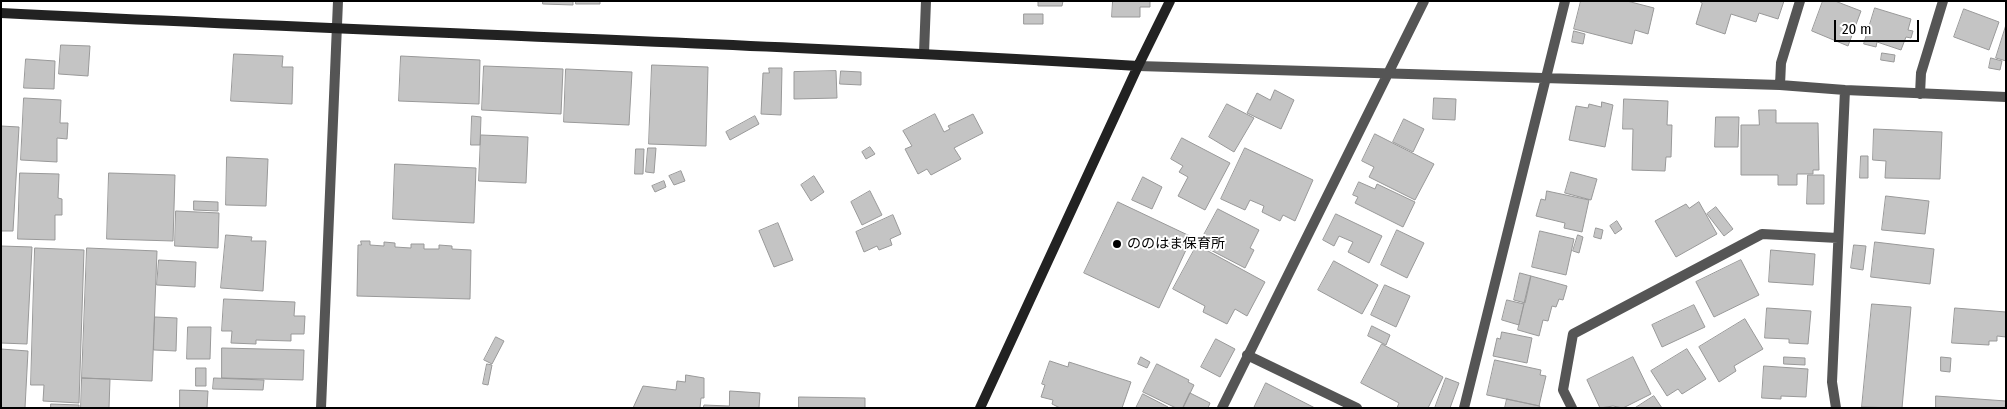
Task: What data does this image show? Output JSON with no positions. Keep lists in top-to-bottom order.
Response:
{
  "places": ["ののはま保育所"],
  "scale_bar": "20 m"
}
